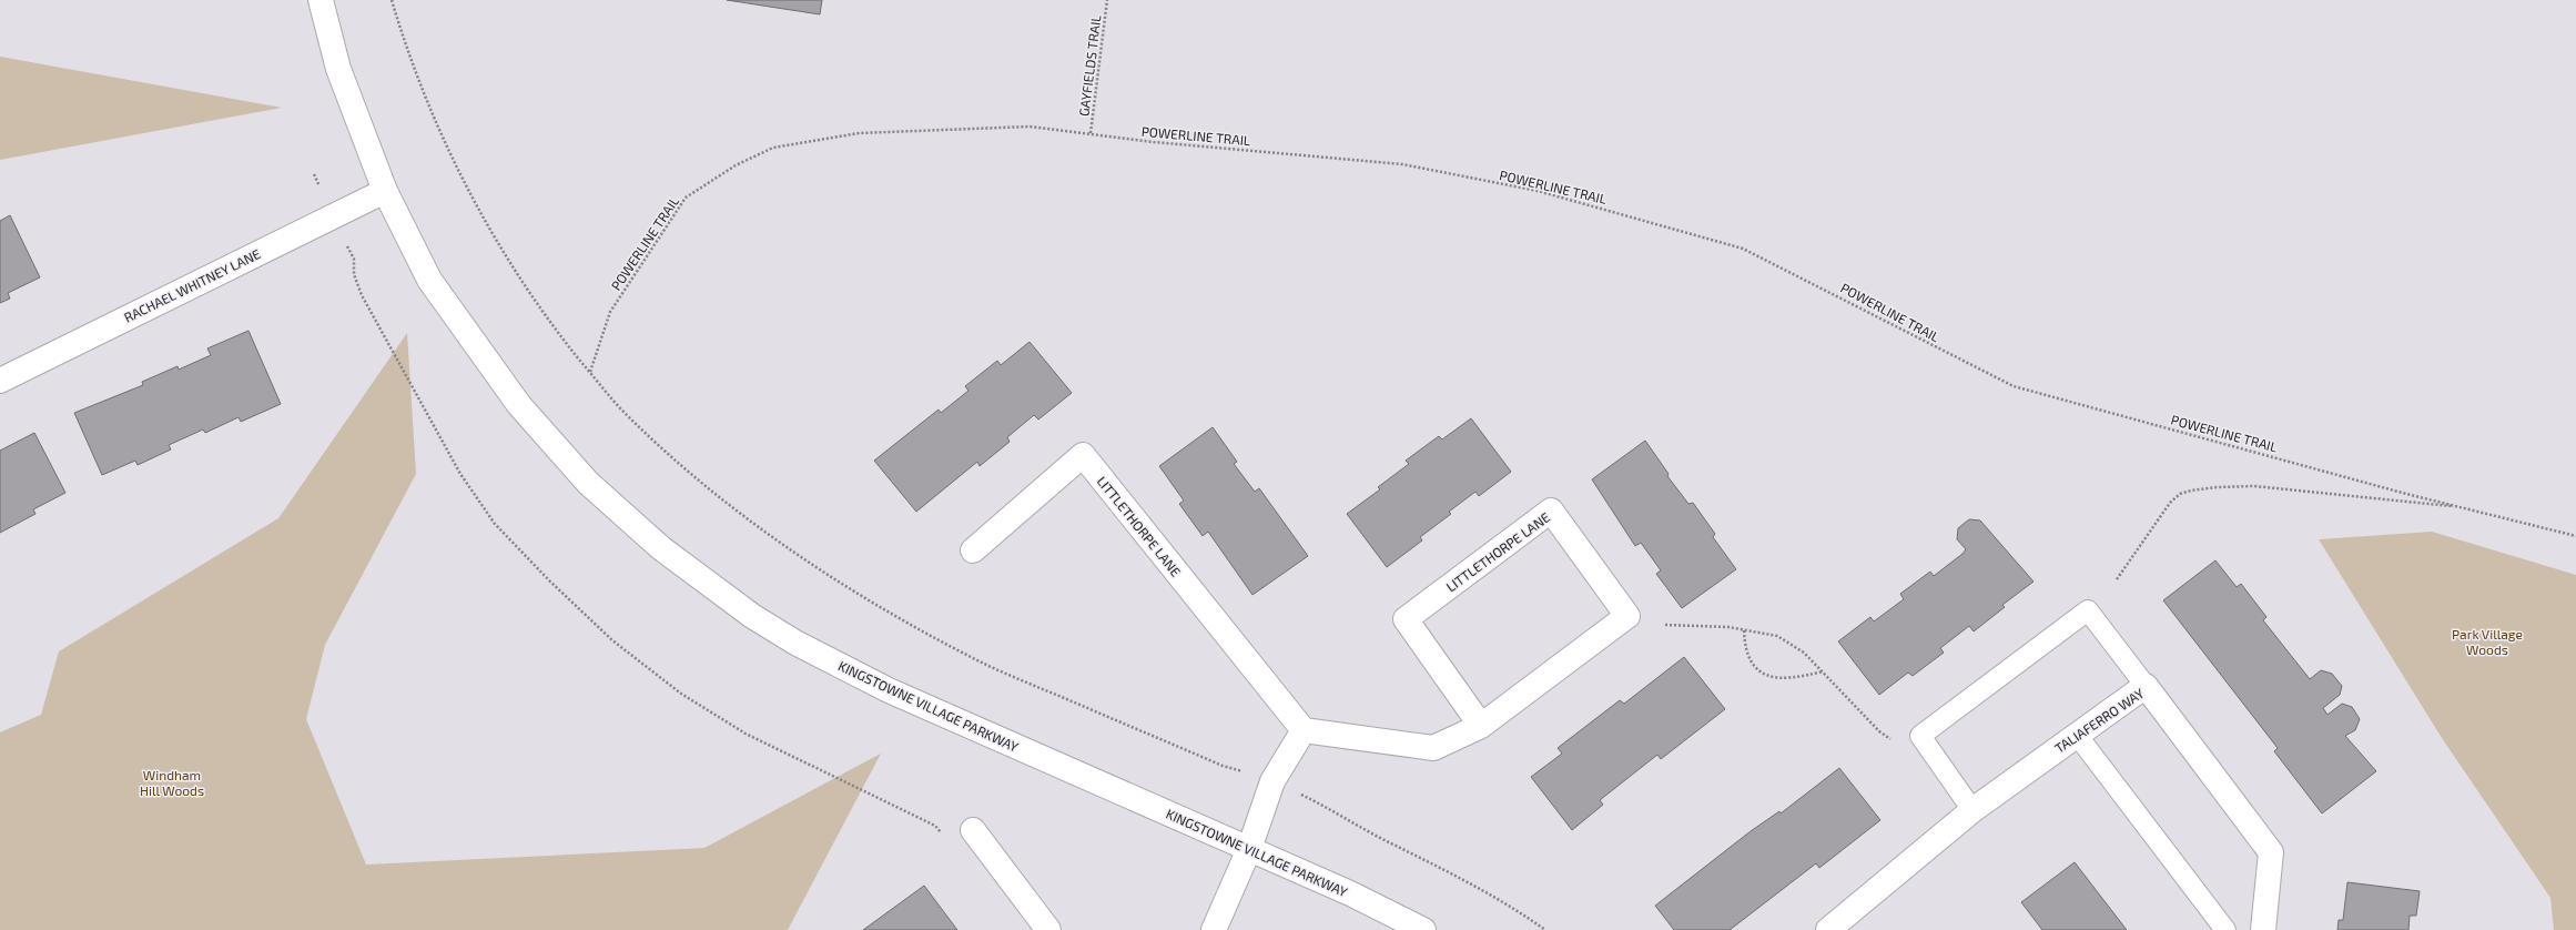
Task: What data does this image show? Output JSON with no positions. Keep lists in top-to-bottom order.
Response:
{
  "streets": {
    "street": [
      "RACHAEL WHITNEY LANE",
      "LITTLETHORPE LANE",
      "KINGSTOWNE VILLAGE PARKWAY",
      "TALIAFERRO WAY"
    ],
    "path": ["GAYFIELDS TRAIL", "POWERLINE TRAIL"]
  },
  "crossings": [
    ["GAYFIELDS TRAIL", "POWERLINE TRAIL"],
    ["RACHAEL WHITNEY LANE", "KINGSTOWNE VILLAGE PARKWAY"]
  ],
  "parks": ["Park Village Woods", "Windham Hill Woods"]
}
